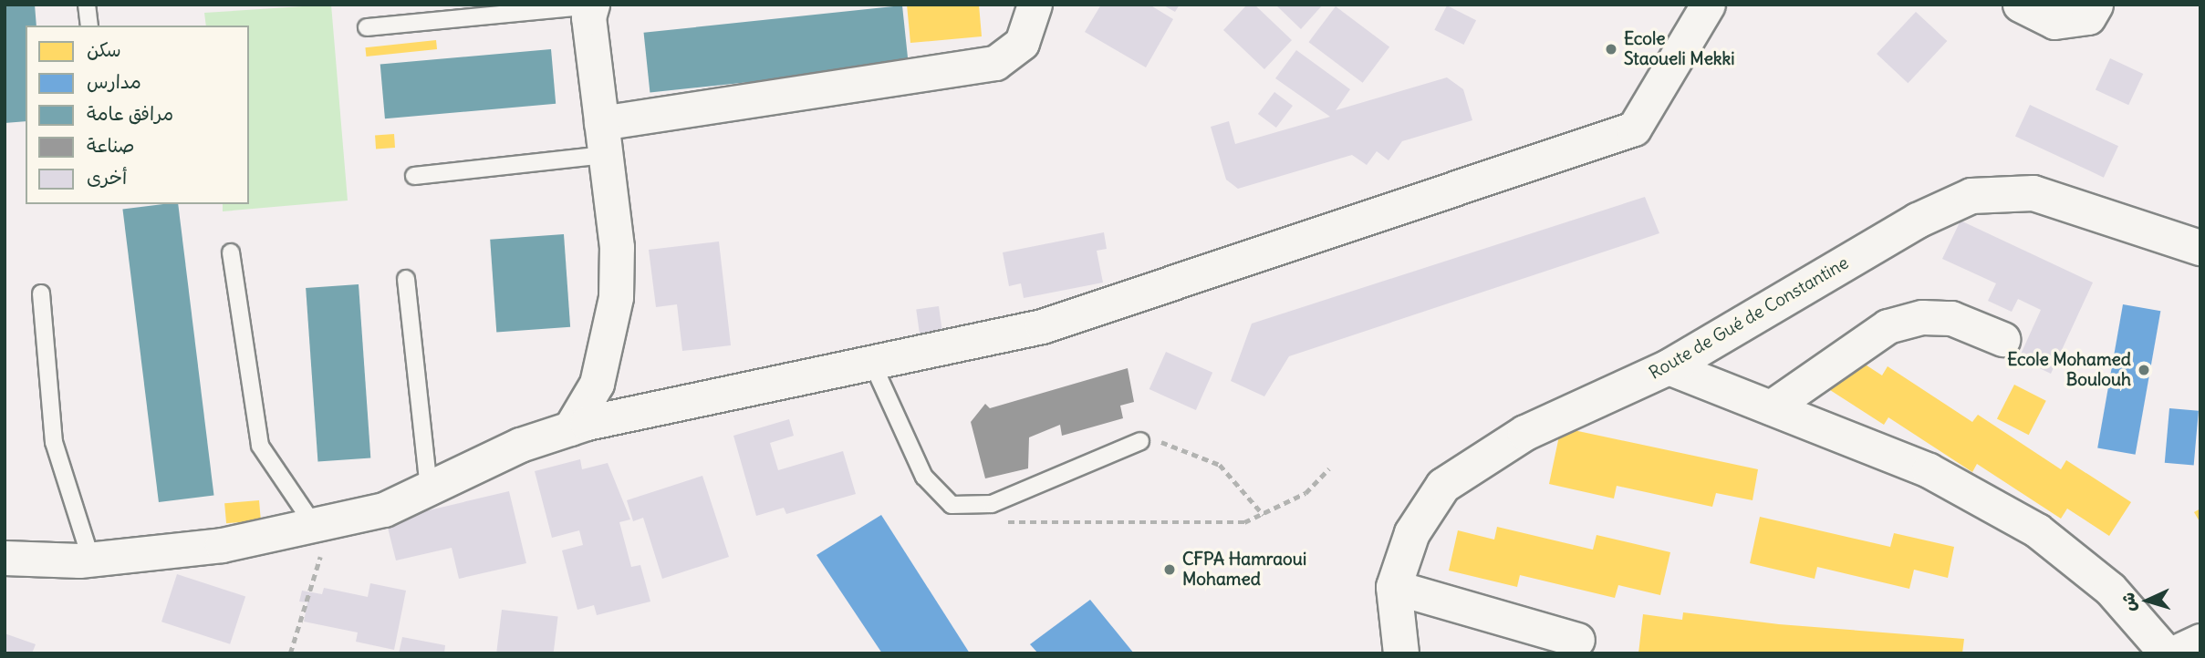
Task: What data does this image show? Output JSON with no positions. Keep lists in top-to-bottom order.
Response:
{
  "streets": {
    "main road": ["Route de Gué de Constantine"]
  },
  "places": ["Ecole Staoueli Mekki", "Ecole Mohamed Boulouh", "CFPA Hamraoui Mohamed"],
  "legend": [
    "سكن",
    "مدارس",
    "مرافق عامة",
    "صناعة",
    "أخرى"
  ],
  "north": "left"
}
